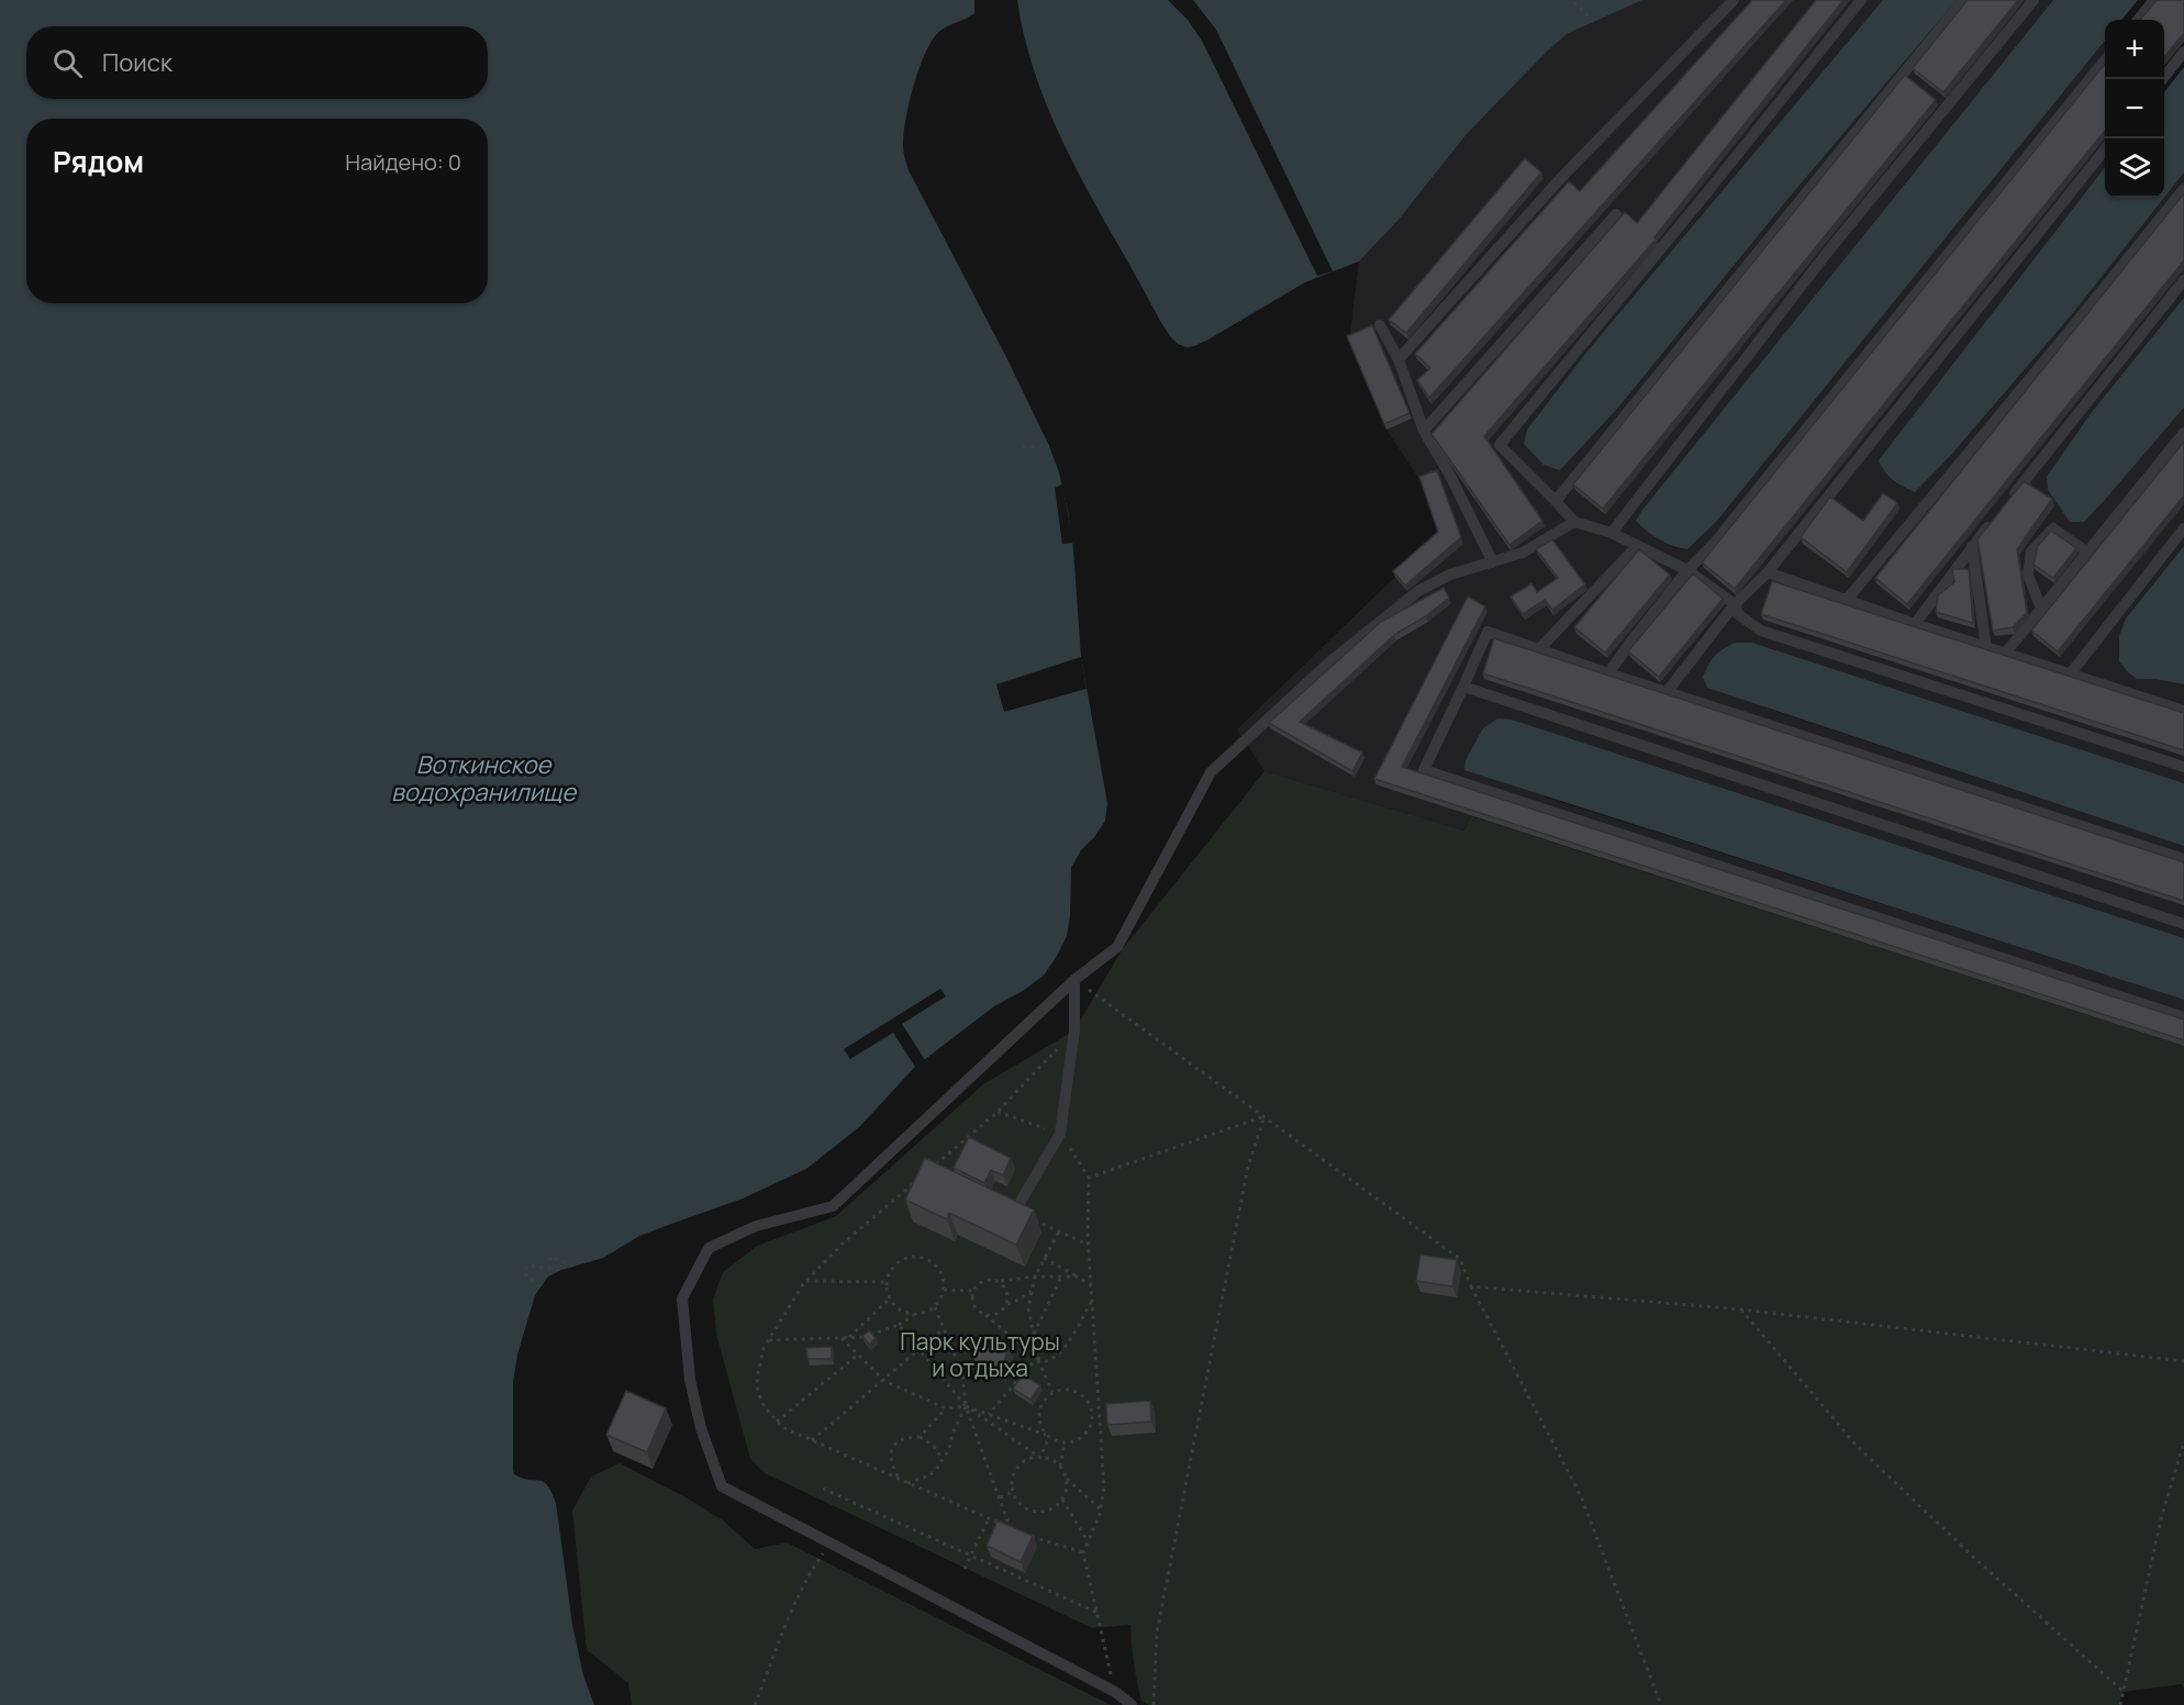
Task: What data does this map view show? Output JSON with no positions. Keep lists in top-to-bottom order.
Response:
{
  "water": ["Воткинское водохранилище"],
  "parks": ["Парк культуры и отдыха"],
  "page": {
    "map_buttons": ["+", "−"],
    "search": "Поиск",
    "heading": ["Рядом", "Найдено: 0"]
  }
}
